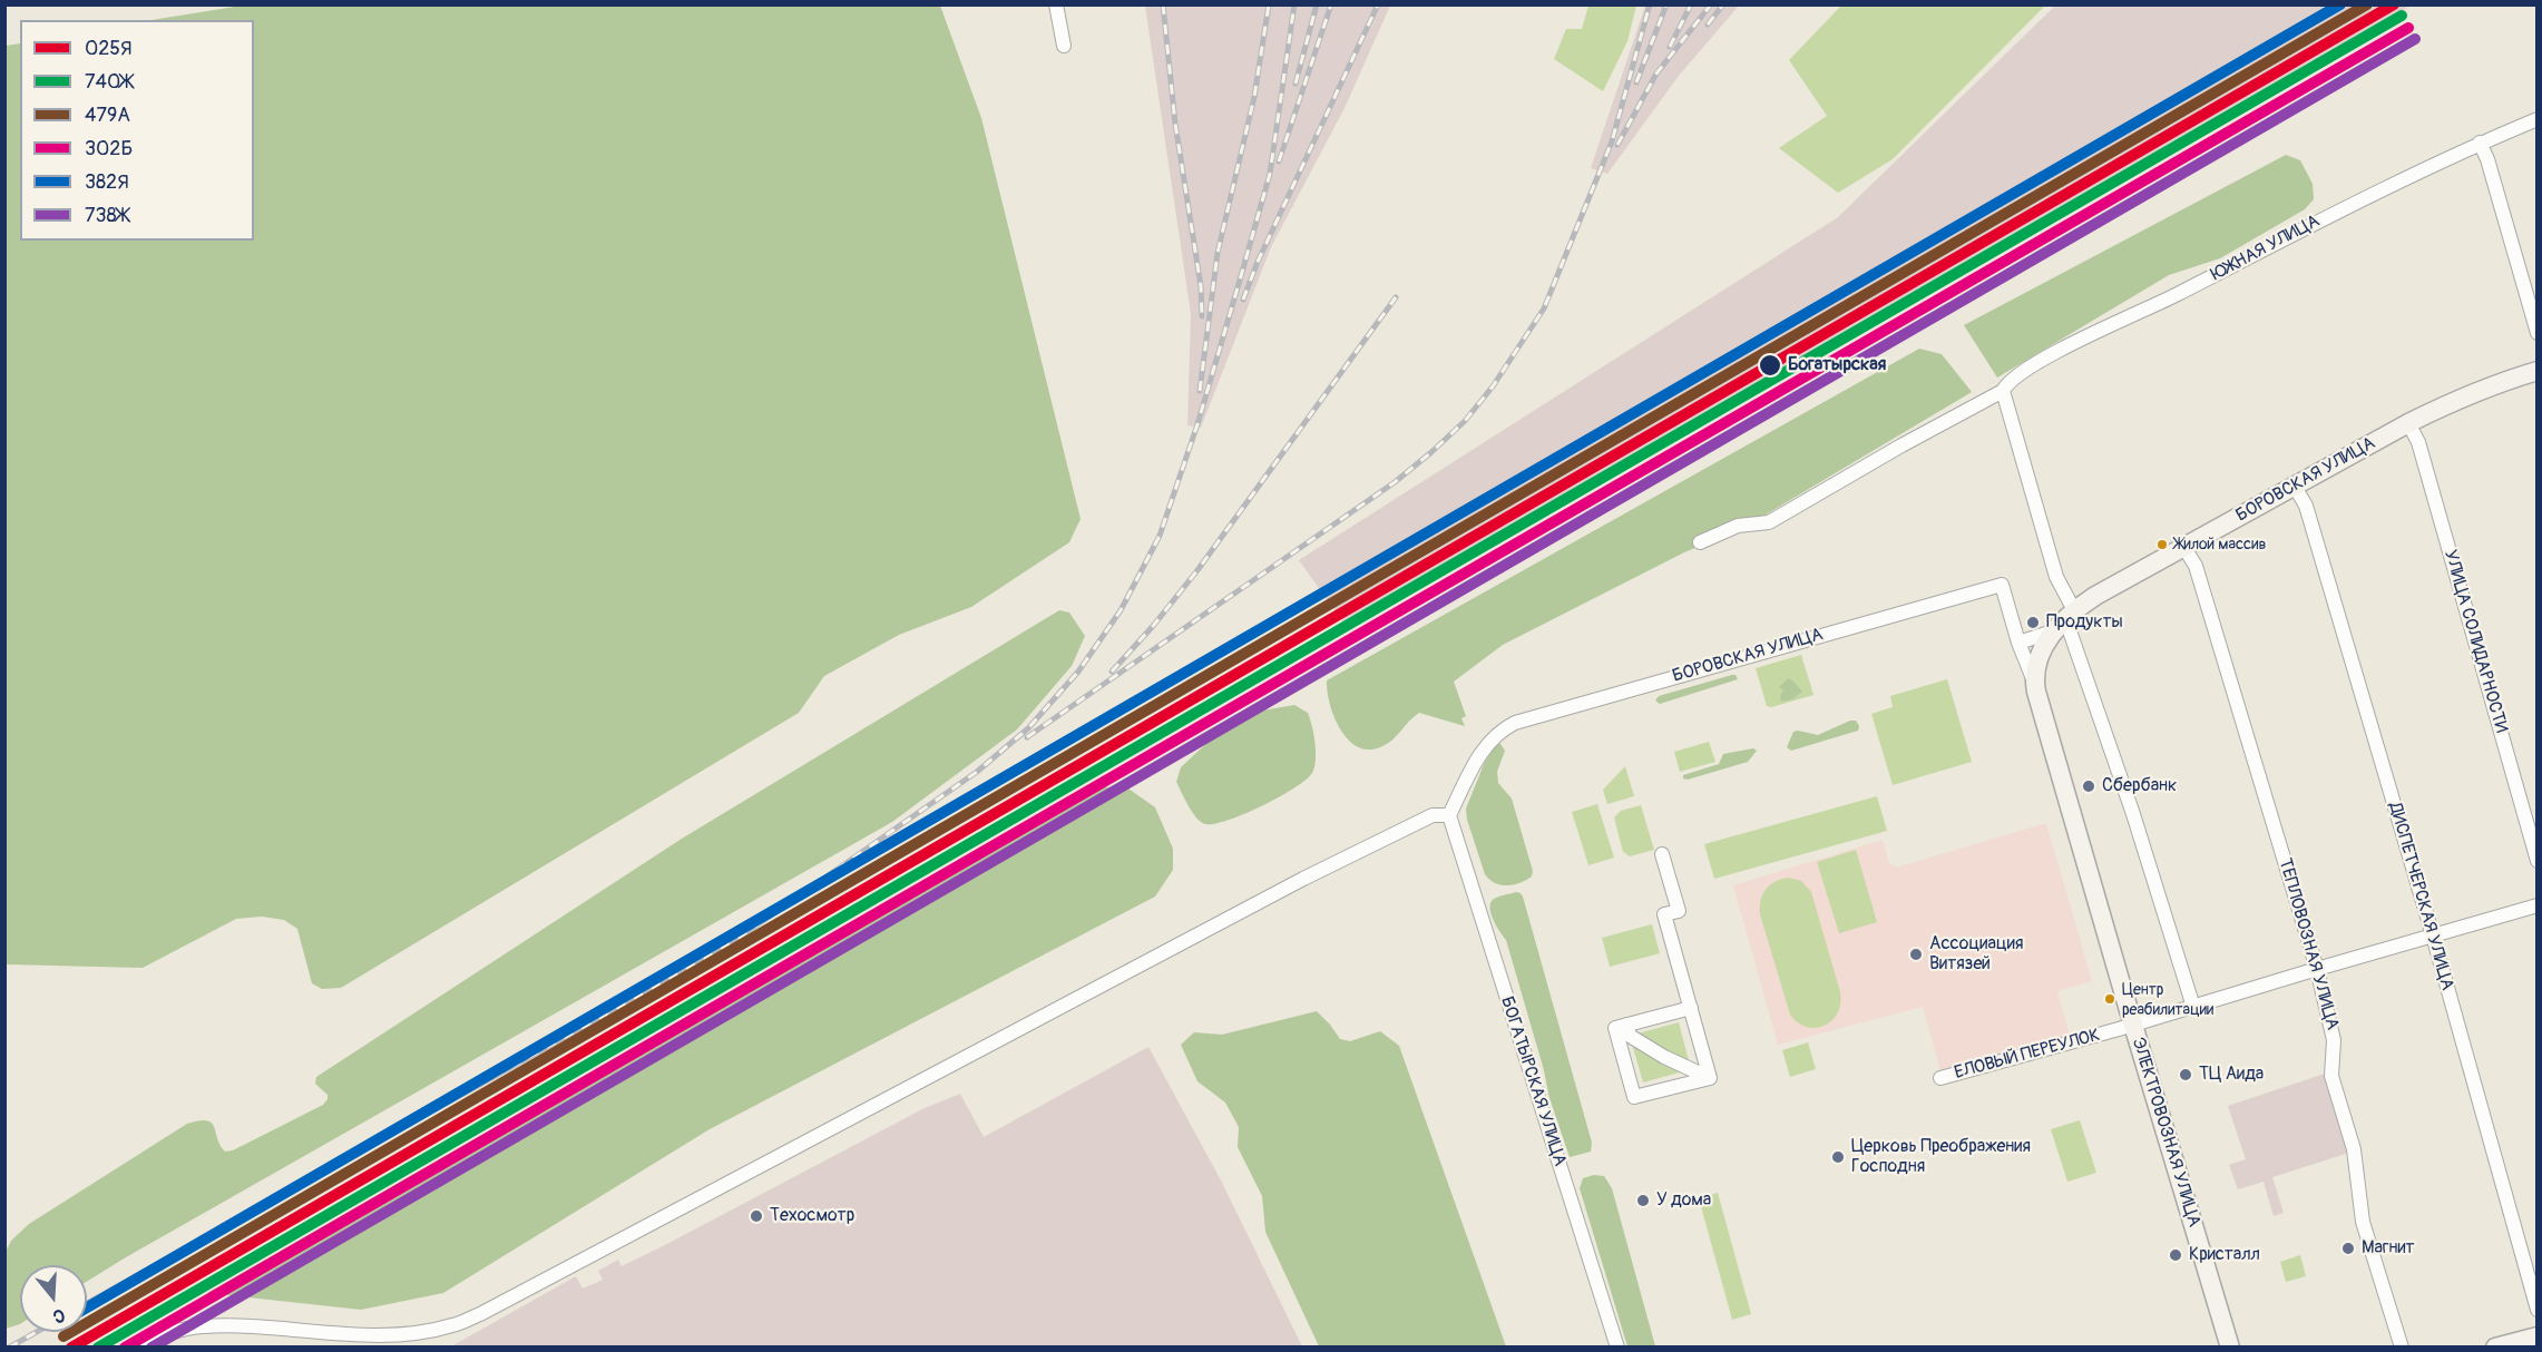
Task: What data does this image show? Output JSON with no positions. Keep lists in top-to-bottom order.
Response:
{
  "streets": {
    "street": [
      "ЮЖНАЯ УЛИЦА",
      "БОРОВСКАЯ УЛИЦА",
      "УЛИЦА СОЛИДАРНОСТИ",
      "ДИСПЕТЧЕРСКАЯ УЛИЦА",
      "ТЕПЛОВОЗНАЯ УЛИЦА",
      "ЕЛОВЫЙ ПЕРЕУЛОК",
      "БОГАТЫРСКАЯ УЛИЦА",
      "ЭЛЕКТРОВОЗНАЯ УЛИЦА"
    ]
  },
  "crossings": [
    ["БОРОВСКАЯ УЛИЦА", "УЛИЦА СОЛИДАРНОСТИ"],
    ["БОРОВСКАЯ УЛИЦА", "ДИСПЕТЧЕРСКАЯ УЛИЦА"],
    ["БОРОВСКАЯ УЛИЦА", "ТЕПЛОВОЗНАЯ УЛИЦА"],
    ["БОРОВСКАЯ УЛИЦА", "БОГАТЫРСКАЯ УЛИЦА"],
    ["БОРОВСКАЯ УЛИЦА", "ЭЛЕКТРОВОЗНАЯ УЛИЦА"],
    ["ДИСПЕТЧЕРСКАЯ УЛИЦА", "ЕЛОВЫЙ ПЕРЕУЛОК"],
    ["ТЕПЛОВОЗНАЯ УЛИЦА", "ЕЛОВЫЙ ПЕРЕУЛОК"],
    ["ЕЛОВЫЙ ПЕРЕУЛОК", "ЭЛЕКТРОВОЗНАЯ УЛИЦА"]
  ],
  "places": [
    "Богатырская",
    "Жилой массив",
    "Продукты",
    "Сбербанк",
    "Ассоциация Витязей",
    "Центр реабилитации",
    "ТЦ Аида",
    "Церковь Преображения Господня",
    "У дома",
    "Техосмотр",
    "Магнит",
    "Кристалл"
  ],
  "lines": [
    "transit line 025Я",
    "transit line 479А",
    "transit line 382Я",
    "transit line 740Ж",
    "transit line 302Б",
    "transit line 738Ж"
  ],
  "legend": [
    "025Я",
    "740Ж",
    "479А",
    "302Б",
    "382Я",
    "738Ж"
  ],
  "north": "bottom"
}
